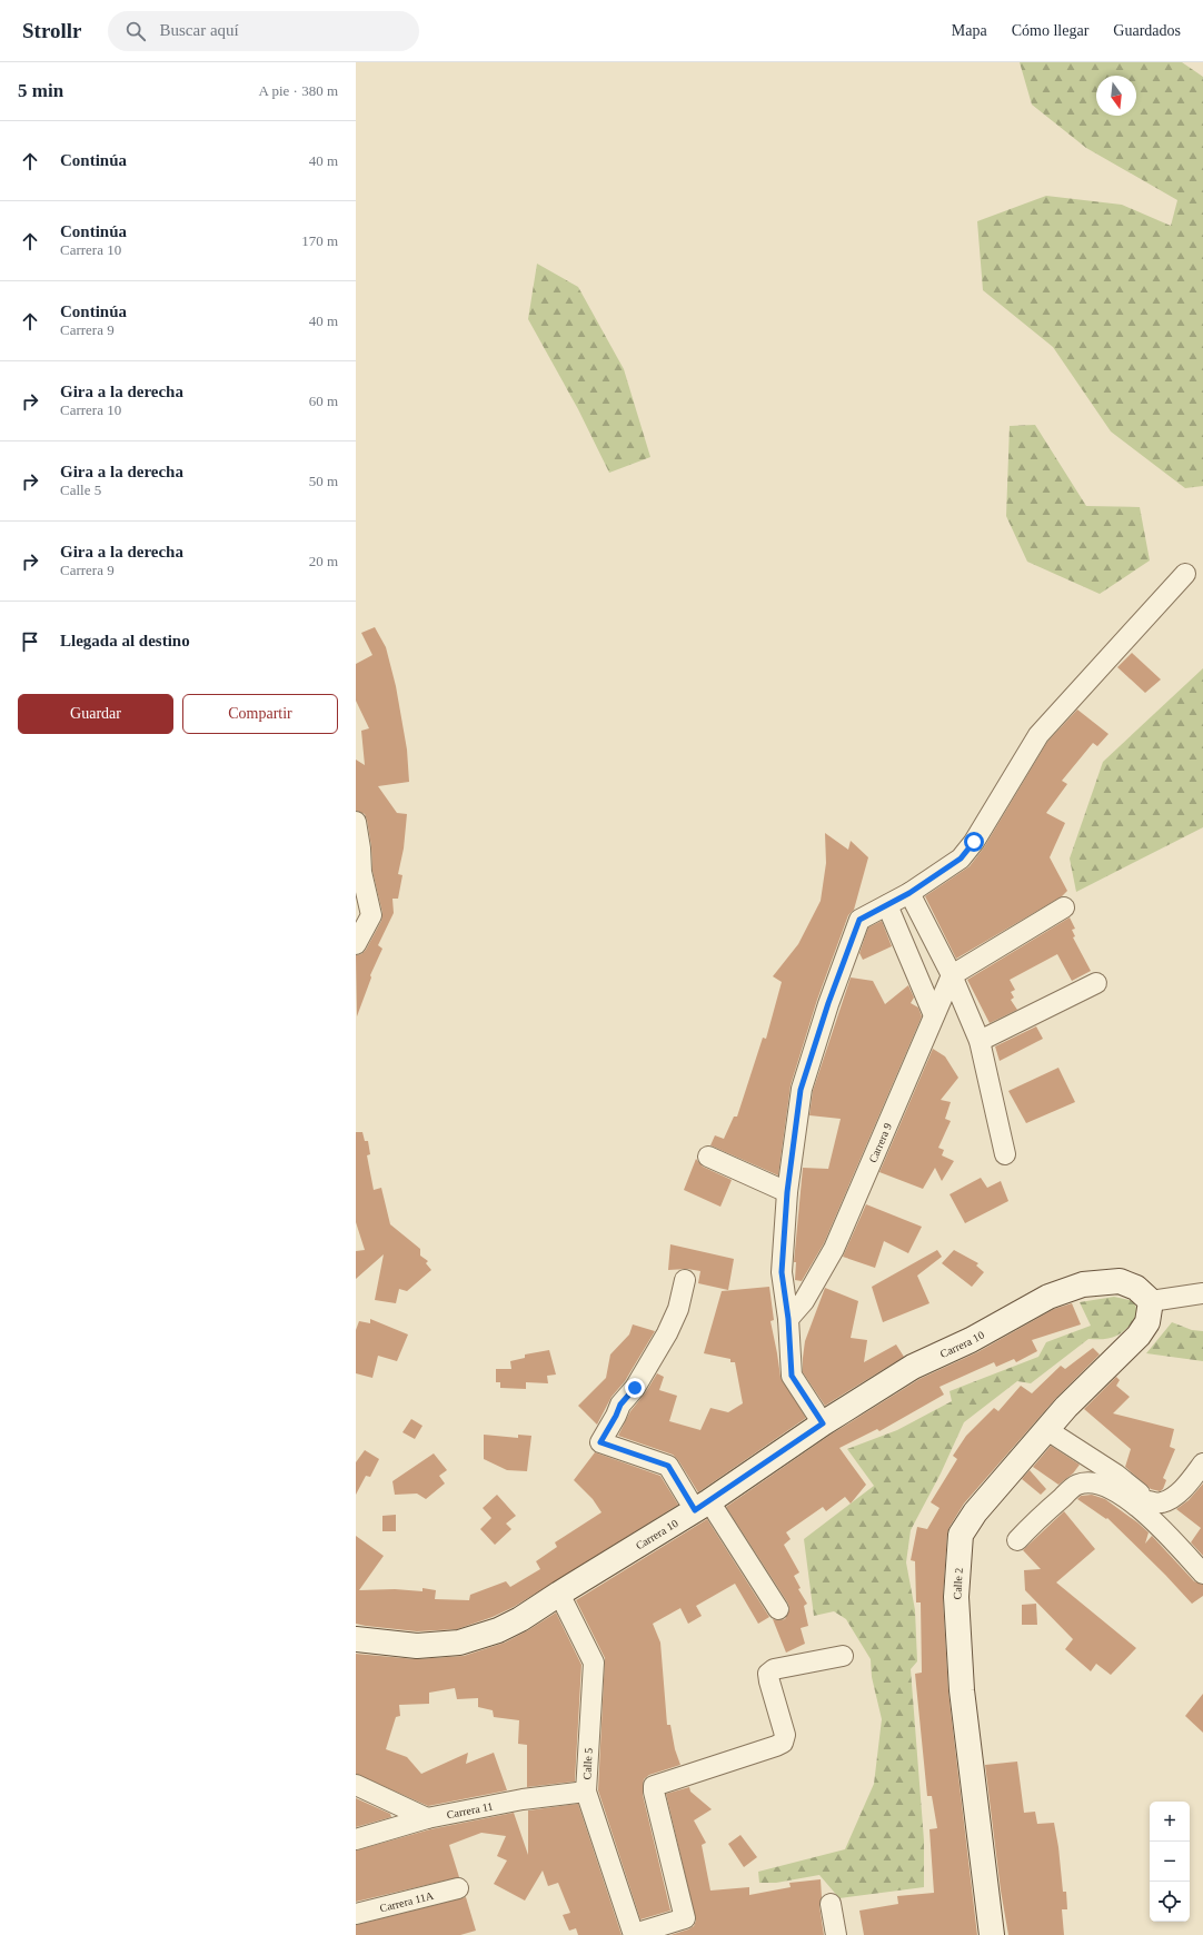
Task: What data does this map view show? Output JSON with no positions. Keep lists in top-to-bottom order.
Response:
{
  "streets": {
    "street": [
      "Carrera 9",
      "Carrera 10",
      "Calle 2",
      "Calle 5",
      "Carrera 11",
      "Carrera 11A"
    ]
  },
  "crossings": [
    ["Carrera 10", "Calle 2"],
    ["Carrera 10", "Calle 5"],
    ["Calle 5", "Carrera 11"]
  ],
  "north": "bottom",
  "page": {
    "header": "Strollr",
    "search": "Buscar aquí",
    "nav": ["Mapa", "Cómo llegar", "Guardados"],
    "heading": ["5 min", "A pie · 380 m"],
    "list": [
      ["Continúa", "40 m"],
      ["Continúa", "Carrera 10", "170 m"],
      ["Continúa", "Carrera 9", "40 m"],
      ["Gira a la derecha", "Carrera 10", "60 m"],
      ["Gira a la derecha", "Calle 5", "50 m"],
      ["Gira a la derecha", "Carrera 9", "20 m"],
      "Llegada al destino"
    ],
    "buttons": ["Guardar", "Compartir"],
    "map_buttons": ["+", "−"]
  }
}
